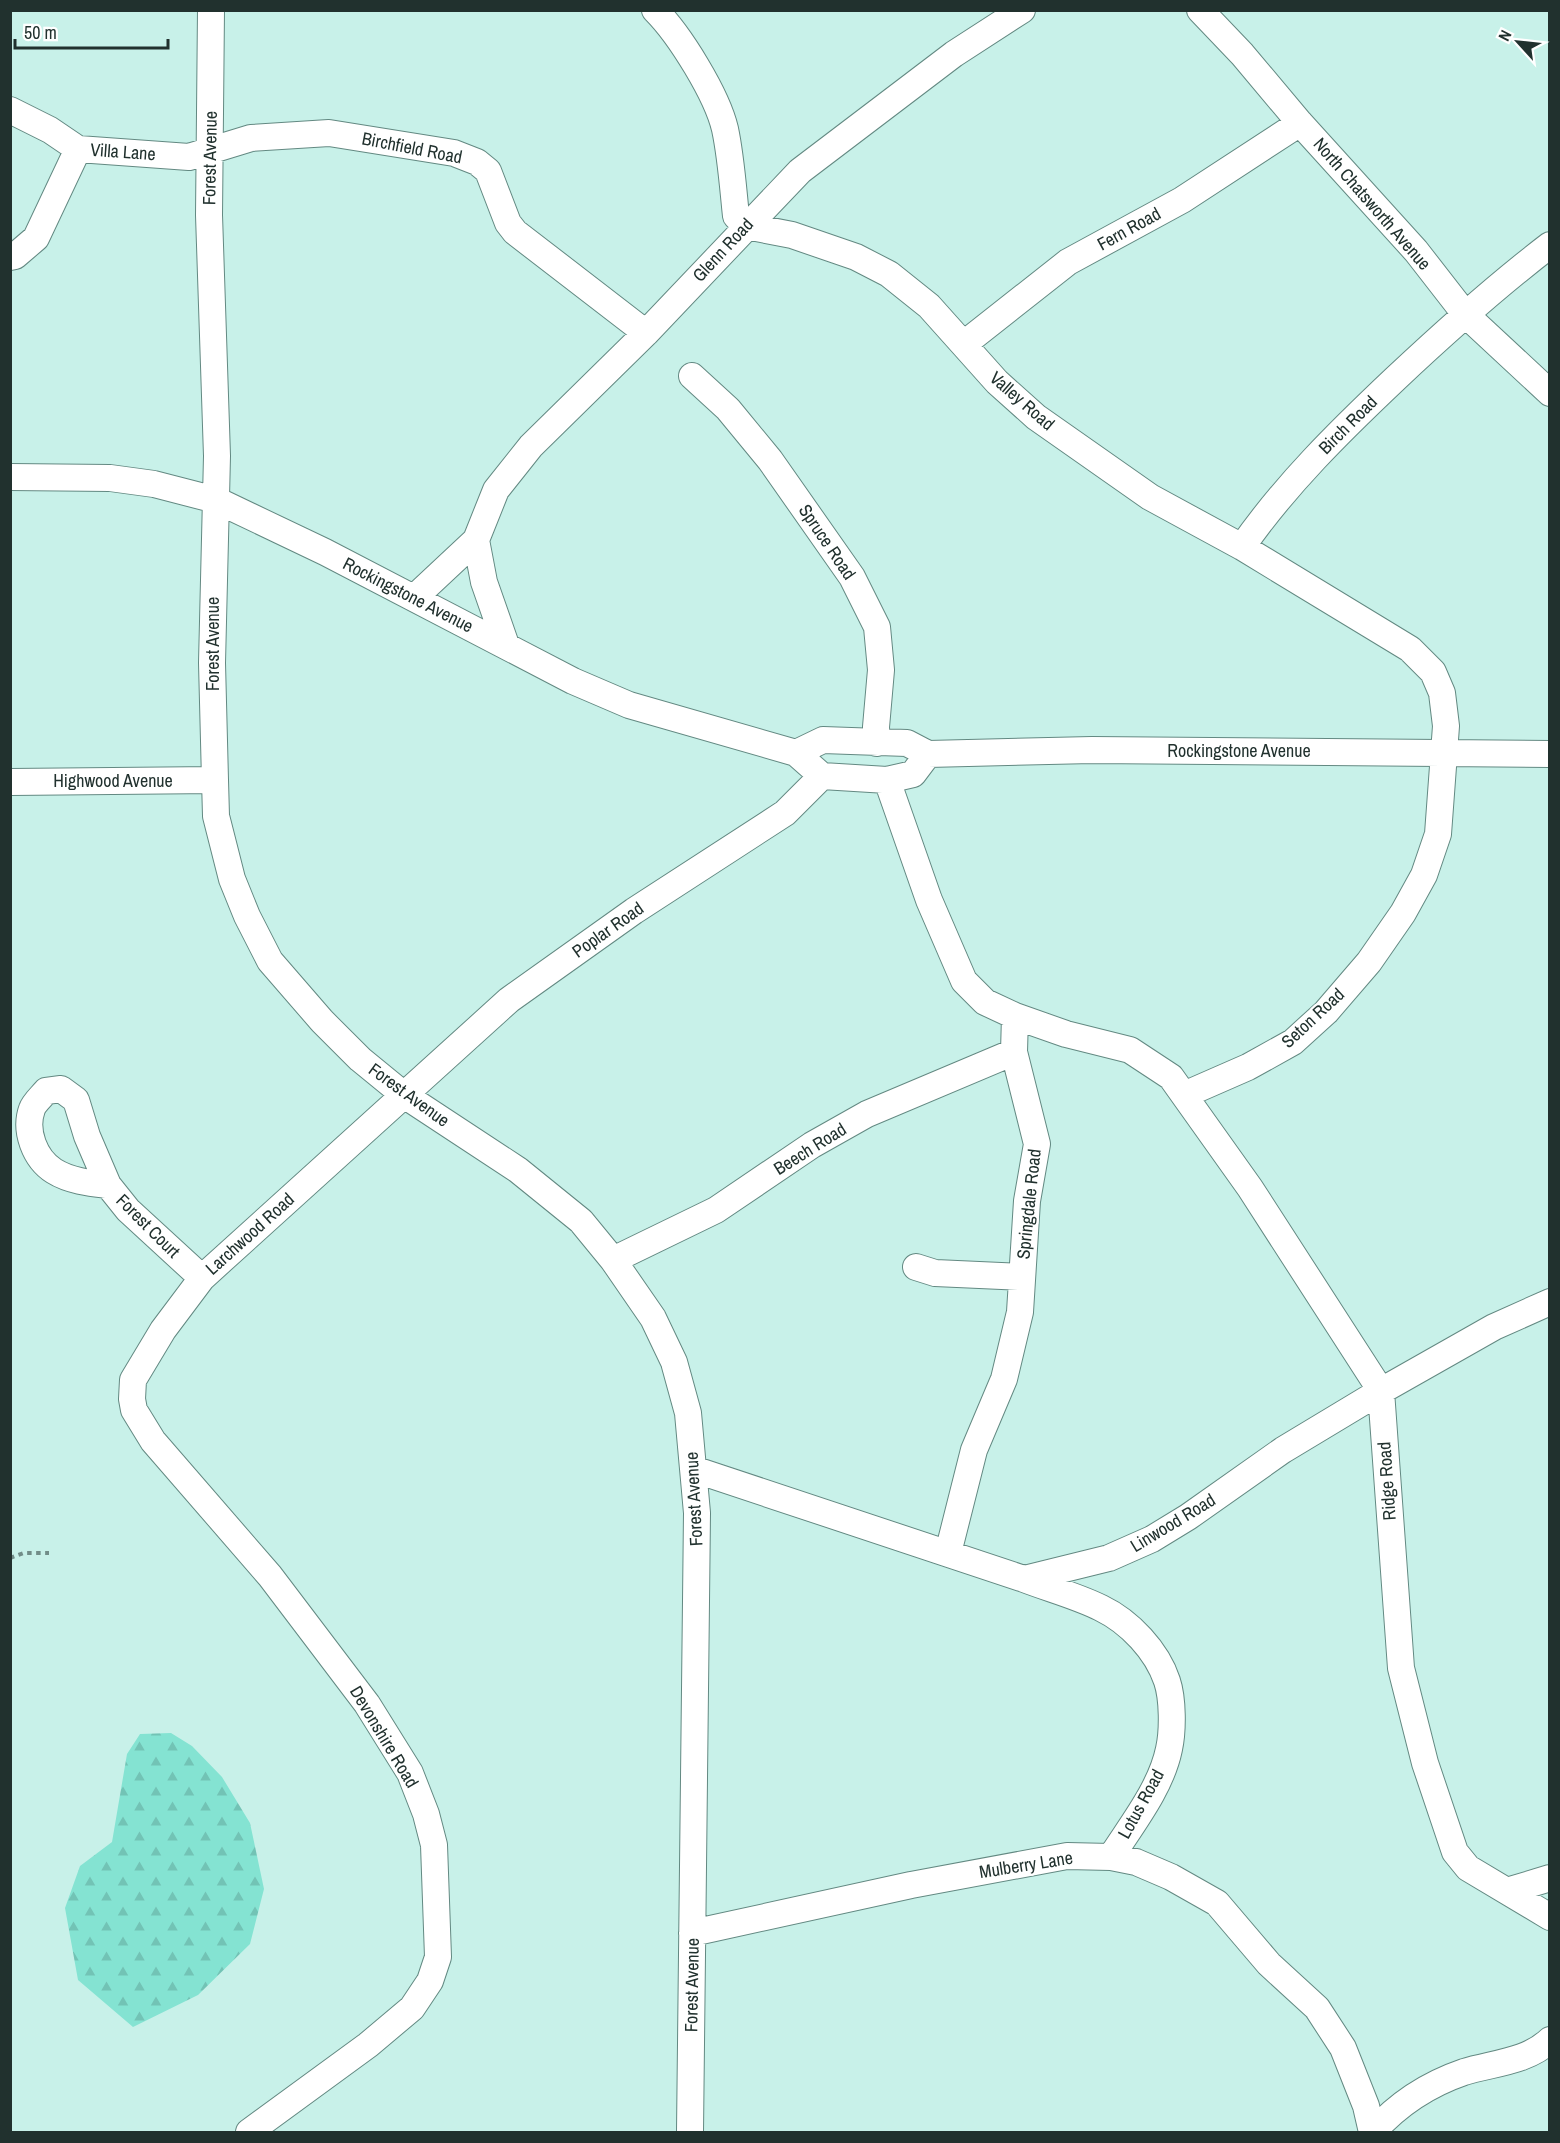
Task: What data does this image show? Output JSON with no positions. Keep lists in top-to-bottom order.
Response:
{
  "streets": {
    "street": [
      "Birchfield Road",
      "Villa Lane",
      "Forest Avenue",
      "North Chatsworth Avenue",
      "Fern Road",
      "Glenn Road",
      "Valley Road",
      "Birch Road",
      "Spruce Road",
      "Rockingstone Avenue",
      "Highwood Avenue",
      "Poplar Road",
      "Seton Road",
      "Beech Road",
      "Springdale Road",
      "Forest Court",
      "Larchwood Road",
      "Ridge Road",
      "Linwood Road",
      "Devonshire Road",
      "Lotus Road",
      "Mulberry Lane"
    ]
  },
  "crossings": [
    ["Birchfield Road", "Villa Lane"],
    ["Birchfield Road", "Forest Avenue"],
    ["Birchfield Road", "Glenn Road"],
    ["Villa Lane", "Forest Avenue"],
    ["Forest Avenue", "Rockingstone Avenue"],
    ["Forest Avenue", "Highwood Avenue"],
    ["Forest Avenue", "Poplar Road"],
    ["Forest Avenue", "Beech Road"],
    ["Forest Avenue", "Larchwood Road"],
    ["Forest Avenue", "Mulberry Lane"],
    ["North Chatsworth Avenue", "Fern Road"],
    ["North Chatsworth Avenue", "Birch Road"],
    ["Fern Road", "Valley Road"],
    ["Glenn Road", "Valley Road"],
    ["Glenn Road", "Rockingstone Avenue"],
    ["Valley Road", "Birch Road"],
    ["Valley Road", "Rockingstone Avenue"],
    ["Valley Road", "Seton Road"],
    ["Spruce Road", "Rockingstone Avenue"],
    ["Rockingstone Avenue", "Poplar Road"],
    ["Rockingstone Avenue", "Seton Road"],
    ["Poplar Road", "Larchwood Road"],
    ["Seton Road", "Ridge Road"],
    ["Beech Road", "Springdale Road"],
    ["Forest Court", "Larchwood Road"],
    ["Larchwood Road", "Devonshire Road"],
    ["Ridge Road", "Linwood Road"],
    ["Linwood Road", "Lotus Road"],
    ["Lotus Road", "Mulberry Lane"]
  ],
  "scale_bar": "50 m",
  "north": "top left"
}
